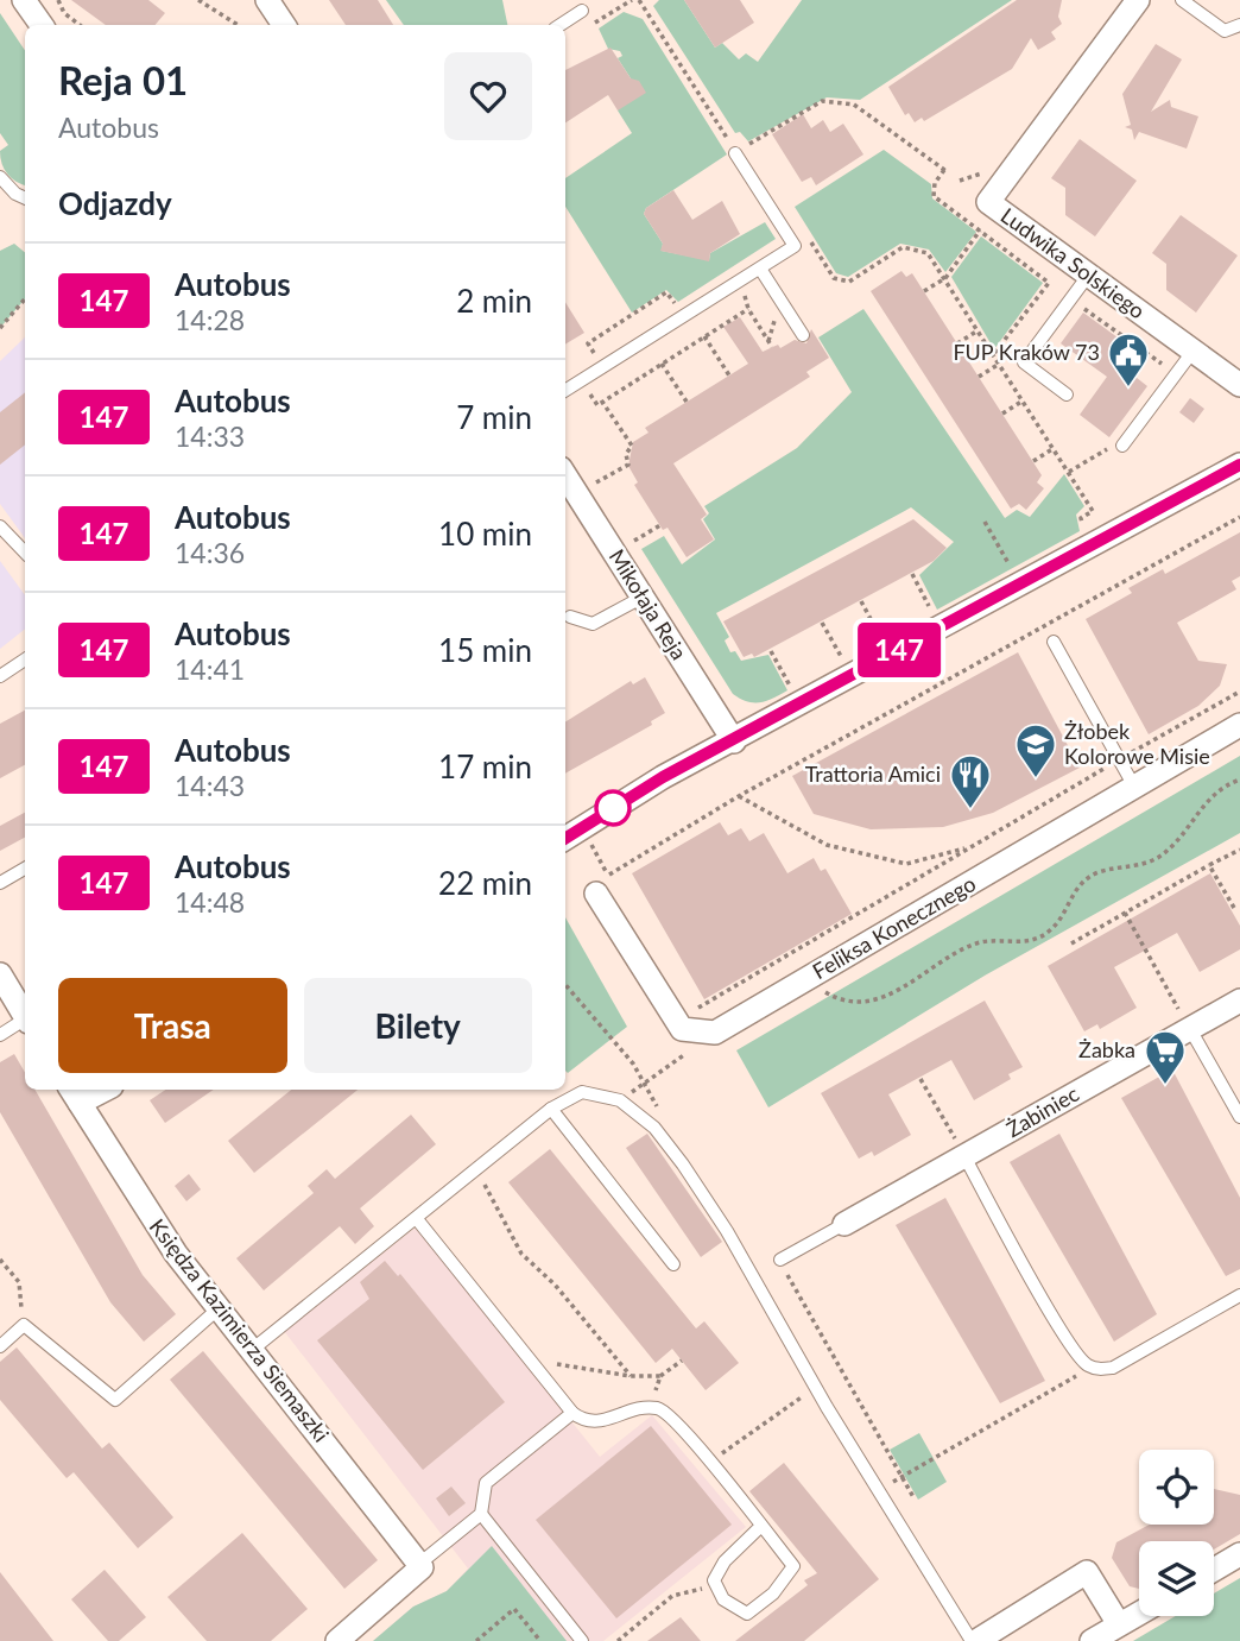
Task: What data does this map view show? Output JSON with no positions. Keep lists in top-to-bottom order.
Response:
{
  "streets": {
    "street": [
      "Ludwika Solskiego",
      "Mikołaja Reja",
      "Feliksa Konecznego",
      "Żabiniec",
      "Księdza Kazimierza Siemaszki"
    ]
  },
  "places": {
    "public building": ["FUP Kraków 73"],
    "school or university": ["Żłobek Kolorowe Misie"],
    "restaurant": ["Trattoria Amici"],
    "supermarket": ["Żabka"]
  },
  "lines": ["bus line 147"],
  "page": {
    "on_map": "147",
    "heading": [
      ["Reja 01", "Autobus"],
      "Odjazdy"
    ],
    "list": [
      {
        "mark": "147",
        "name": "Autobus",
        "note": "14:28",
        "value": "2 min"
      },
      {
        "mark": "147",
        "name": "Autobus",
        "note": "14:33",
        "value": "7 min"
      },
      {
        "mark": "147",
        "name": "Autobus",
        "note": "14:36",
        "value": "10 min"
      },
      {
        "mark": "147",
        "name": "Autobus",
        "note": "14:41",
        "value": "15 min"
      },
      {
        "mark": "147",
        "name": "Autobus",
        "note": "14:43",
        "value": "17 min"
      },
      {
        "mark": "147",
        "name": "Autobus",
        "note": "14:48",
        "value": "22 min"
      }
    ],
    "buttons": ["Trasa", "Bilety"]
  }
}
